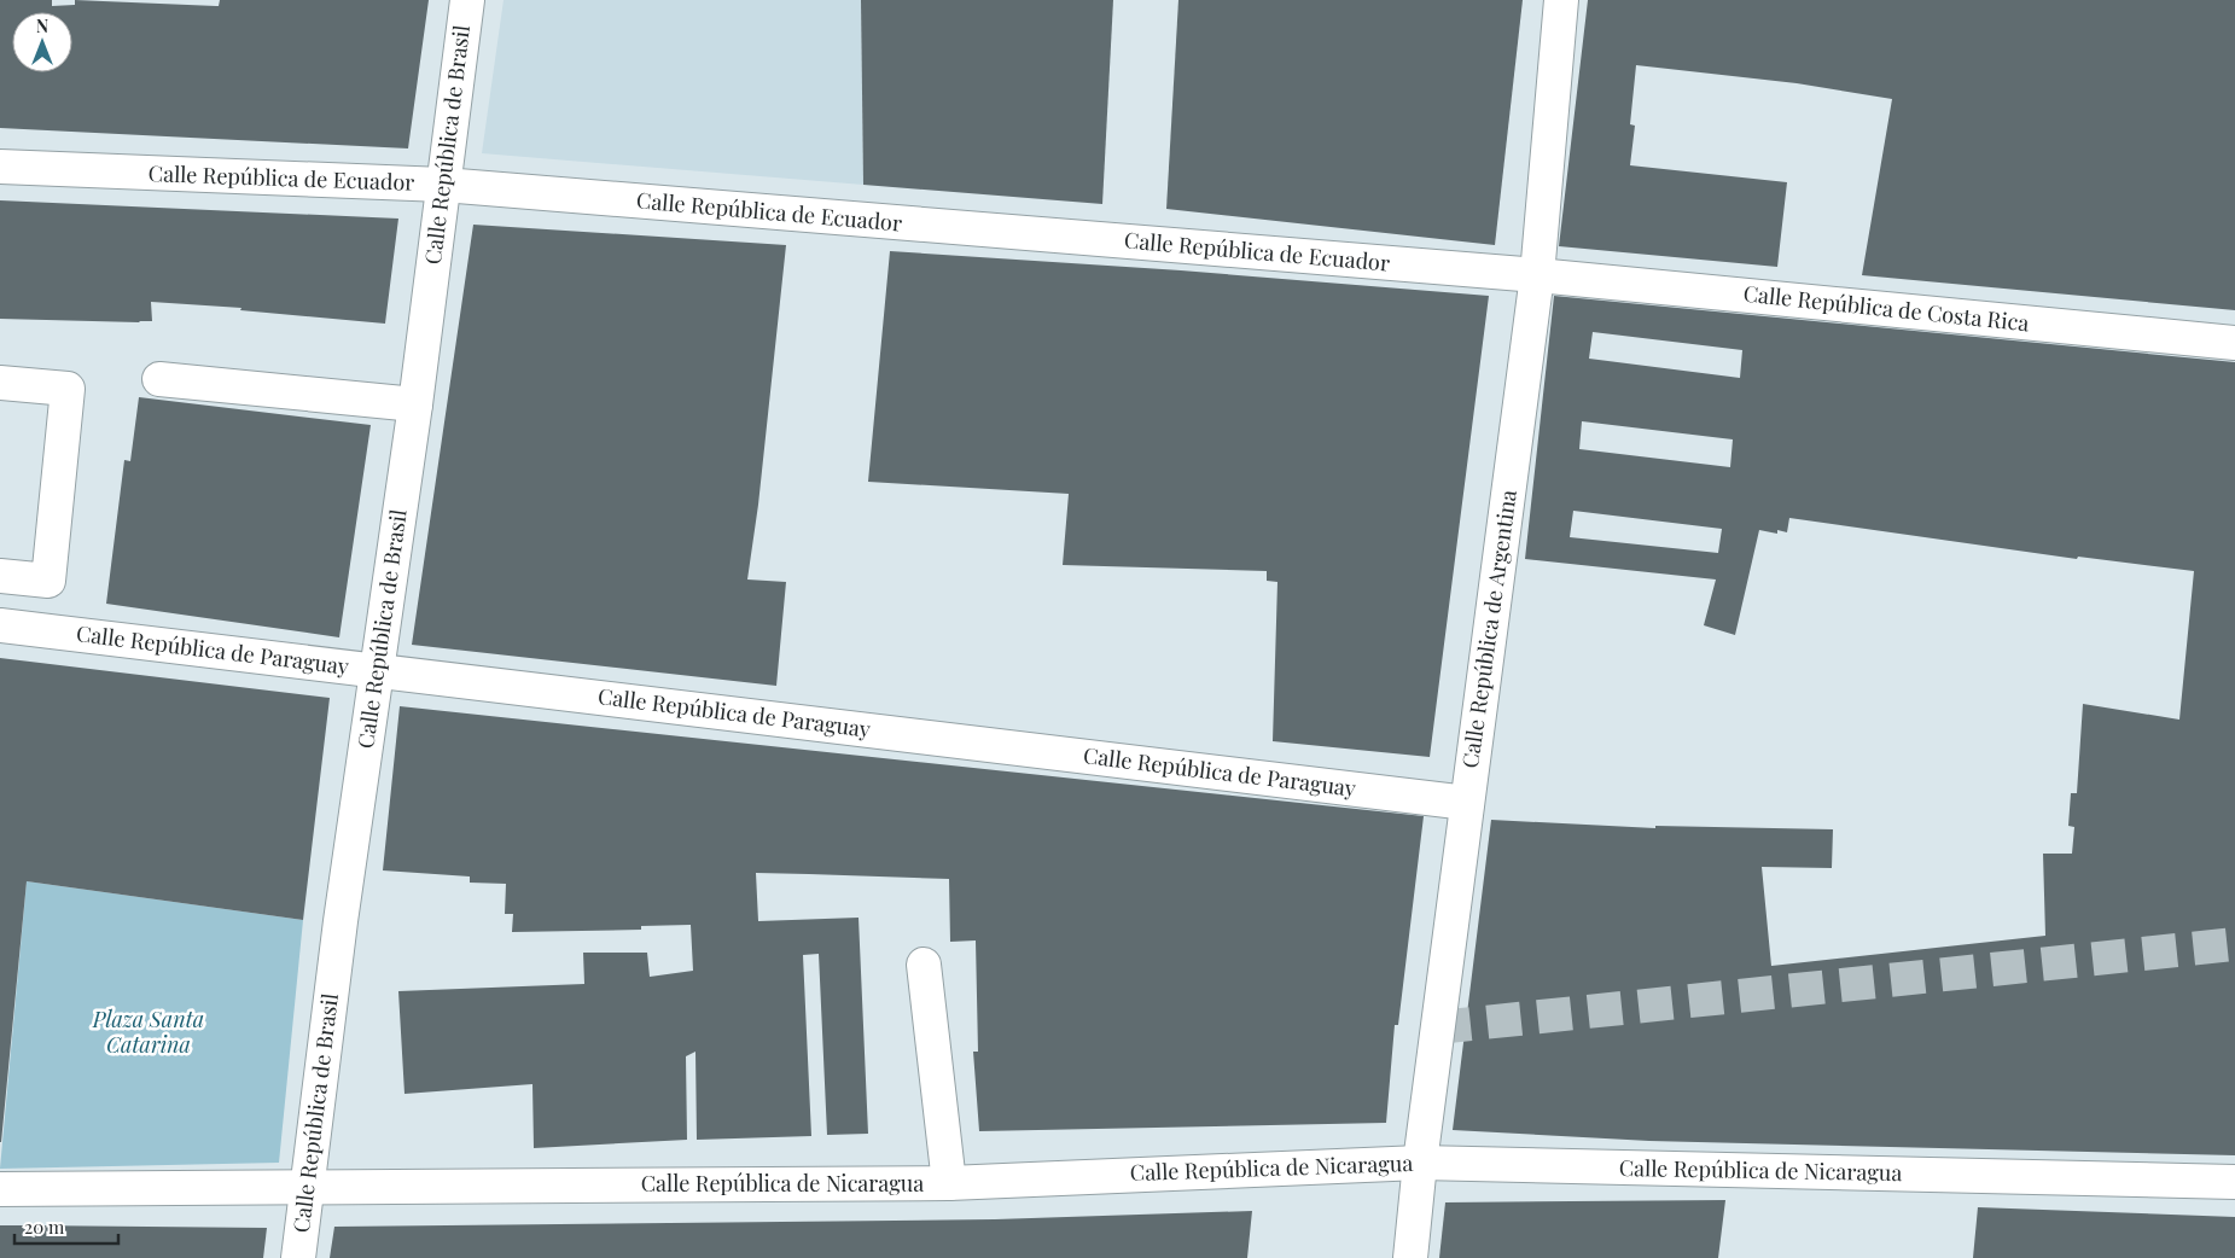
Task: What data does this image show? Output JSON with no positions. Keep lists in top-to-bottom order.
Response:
{
  "streets": {
    "street": [
      "Calle República de Brasil",
      "Calle República de Ecuador",
      "Calle República de Costa Rica",
      "Calle República de Argentina",
      "Calle República de Paraguay",
      "Calle República de Nicaragua"
    ]
  },
  "crossings": [
    ["Calle República de Brasil", "Calle República de Ecuador"],
    ["Calle República de Brasil", "Calle República de Paraguay"],
    ["Calle República de Brasil", "Calle República de Nicaragua"],
    ["Calle República de Ecuador", "Calle República de Costa Rica"],
    ["Calle República de Ecuador", "Calle República de Argentina"],
    ["Calle República de Costa Rica", "Calle República de Argentina"],
    ["Calle República de Argentina", "Calle República de Paraguay"],
    ["Calle República de Argentina", "Calle República de Nicaragua"]
  ],
  "parks": ["Plaza Santa Catarina"],
  "scale_bar": "20 m",
  "north": "top"
}
